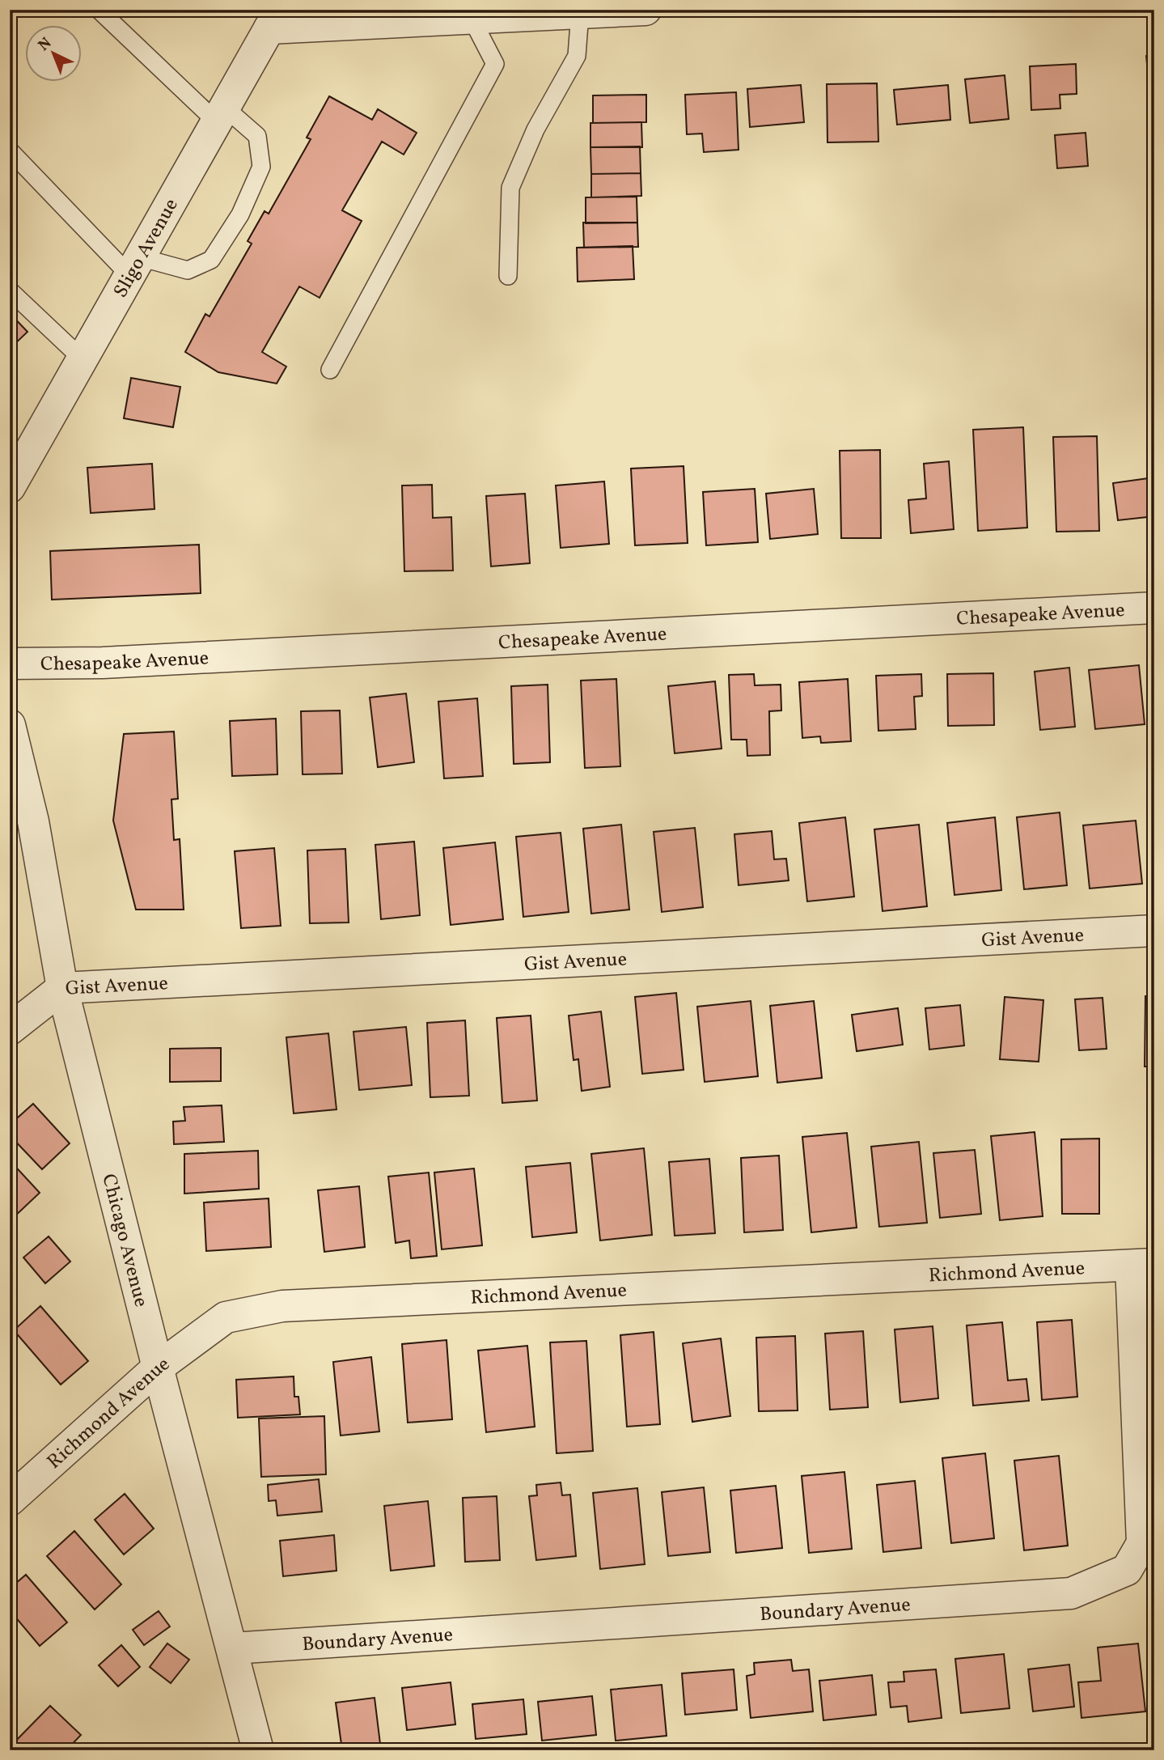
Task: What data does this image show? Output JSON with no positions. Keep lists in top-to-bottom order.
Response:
{
  "streets": {
    "street": [
      "Sligo Avenue",
      "Chesapeake Avenue",
      "Gist Avenue",
      "Chicago Avenue",
      "Richmond Avenue",
      "Boundary Avenue"
    ]
  },
  "crossings": [
    ["Gist Avenue", "Chicago Avenue"],
    ["Chicago Avenue", "Richmond Avenue"],
    ["Chicago Avenue", "Boundary Avenue"],
    ["Richmond Avenue", "Boundary Avenue"]
  ],
  "north": "top left"
}
